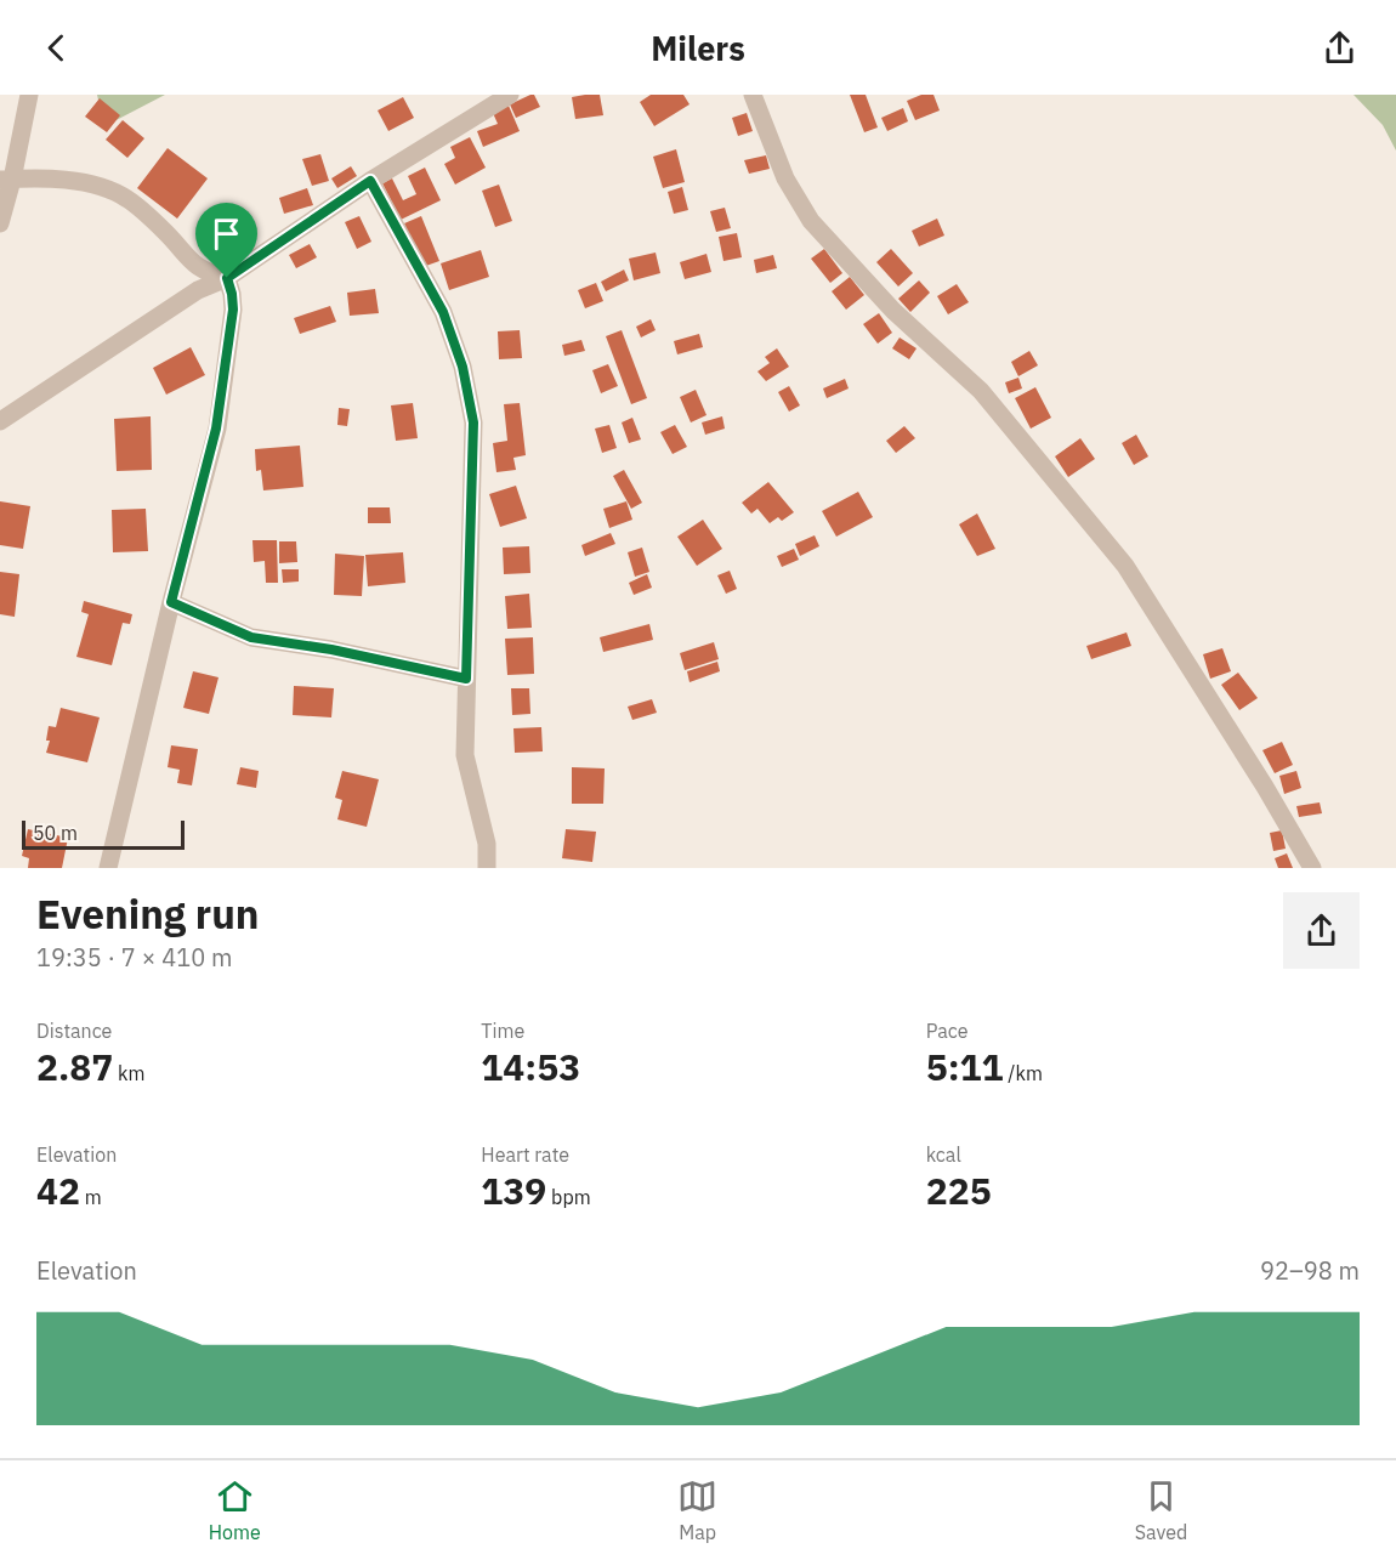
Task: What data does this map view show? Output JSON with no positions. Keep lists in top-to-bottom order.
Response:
{
  "scale_bar": "50 m",
  "page": {
    "header": "Milers",
    "scale": "50 m",
    "heading": ["Evening run", "19:35 · 7 × 410 m"],
    "stats": [
      ["Distance", "2.87 km"],
      ["Time", "14:53"],
      ["Pace", "5:11 /km"],
      ["Elevation", "42 m"],
      ["Heart rate", "139 bpm"],
      ["kcal", "225"]
    ],
    "chart": ["Elevation", "92–98 m"],
    "tabs": ["Home", "Map", "Saved"]
  }
}
